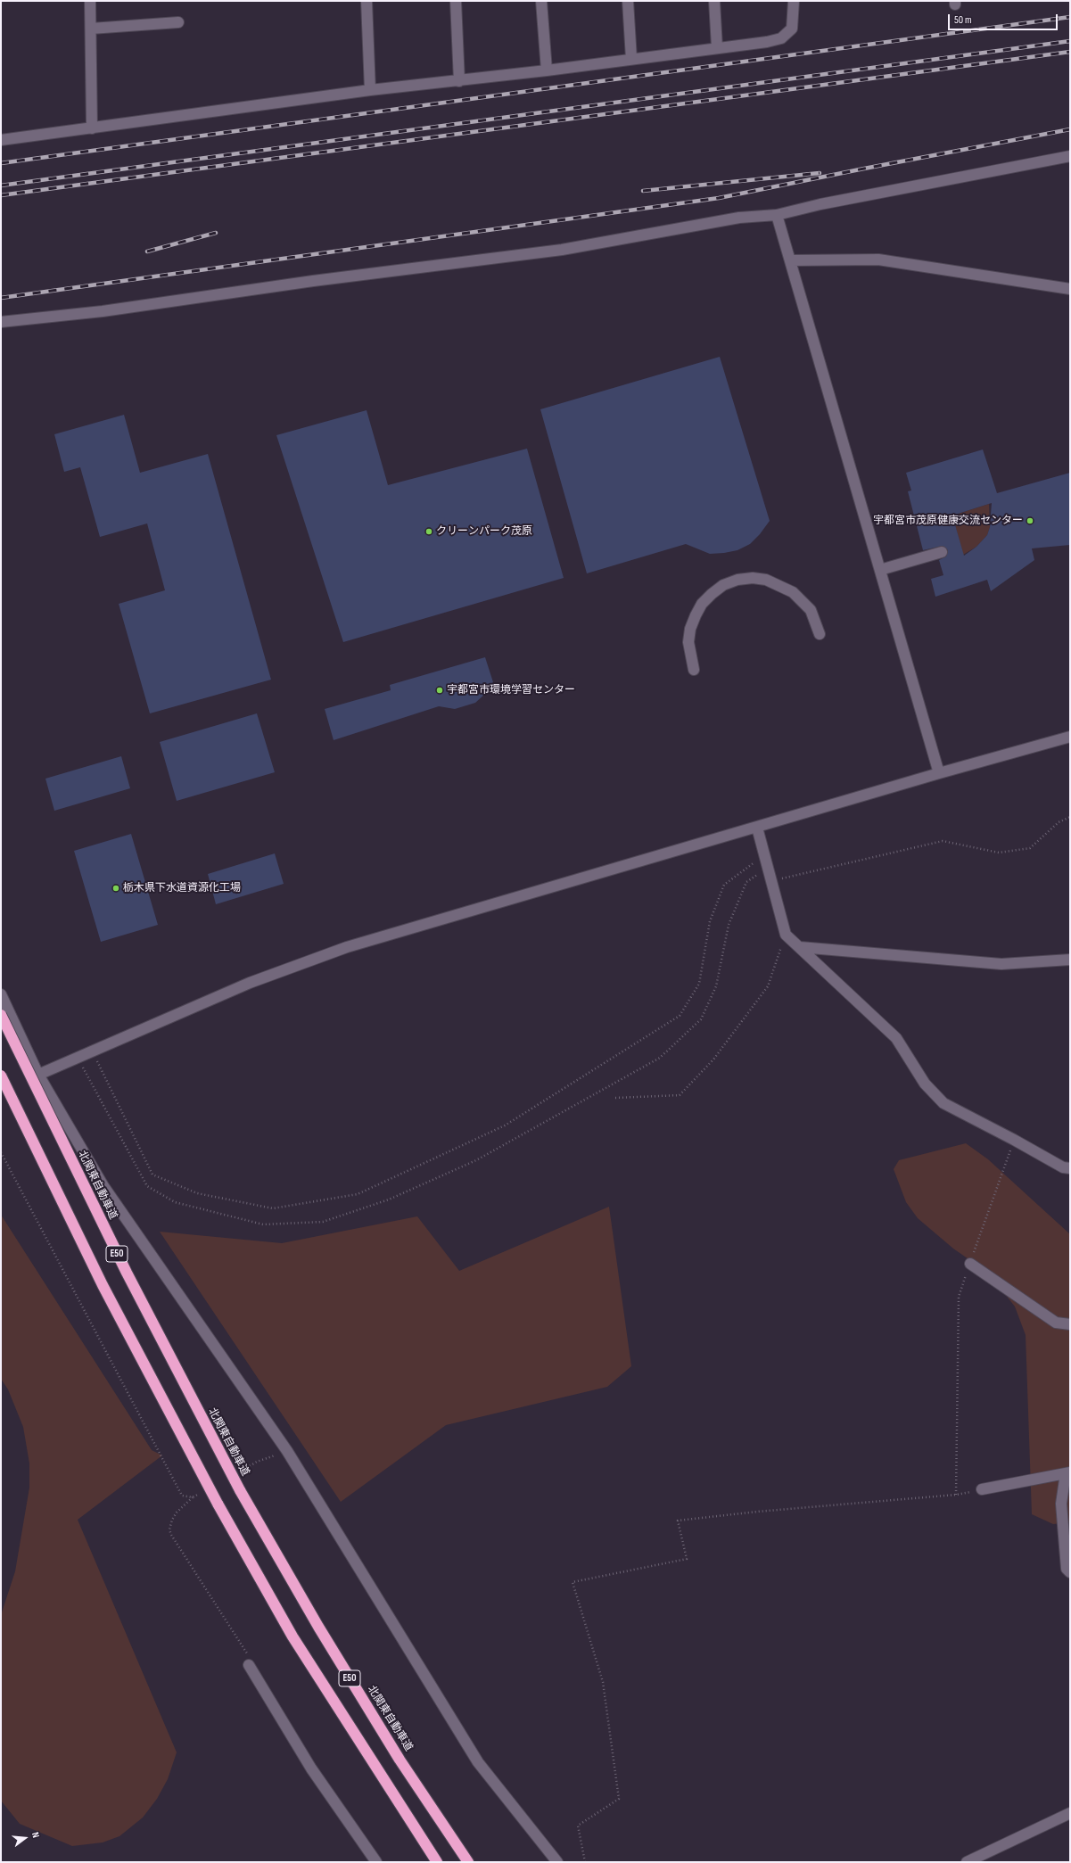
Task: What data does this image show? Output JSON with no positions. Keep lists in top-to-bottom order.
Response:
{
  "streets": {
    "highway": ["北関東自動車道", "E50"]
  },
  "places": [
    "宇都宮市茂原健康交流センター",
    "クリーンパーク茂原",
    "宇都宮市環境学習センター",
    "栃木県下水道資源化工場"
  ],
  "scale_bar": "50 m",
  "north": "right"
}
